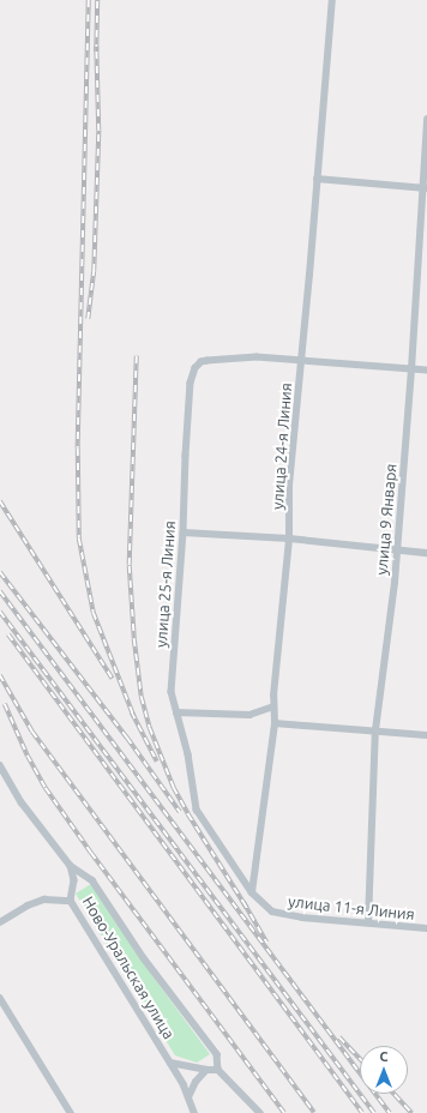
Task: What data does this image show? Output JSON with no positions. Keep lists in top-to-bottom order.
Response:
{
  "streets": {
    "street": [
      "улица 24-я Линия",
      "улица 9 Января",
      "улица 25-я Линия",
      "улица 11-я Линия",
      "Ново-Уральская улица"
    ]
  },
  "crossings": [
    ["улица 24-я Линия", "улица 25-я Линия"],
    ["улица 24-я Линия", "улица 11-я Линия"],
    ["улица 9 Января", "улица 25-я Линия"],
    ["улица 9 Января", "улица 11-я Линия"],
    ["улица 25-я Линия", "улица 11-я Линия"]
  ],
  "north": "top"
}
